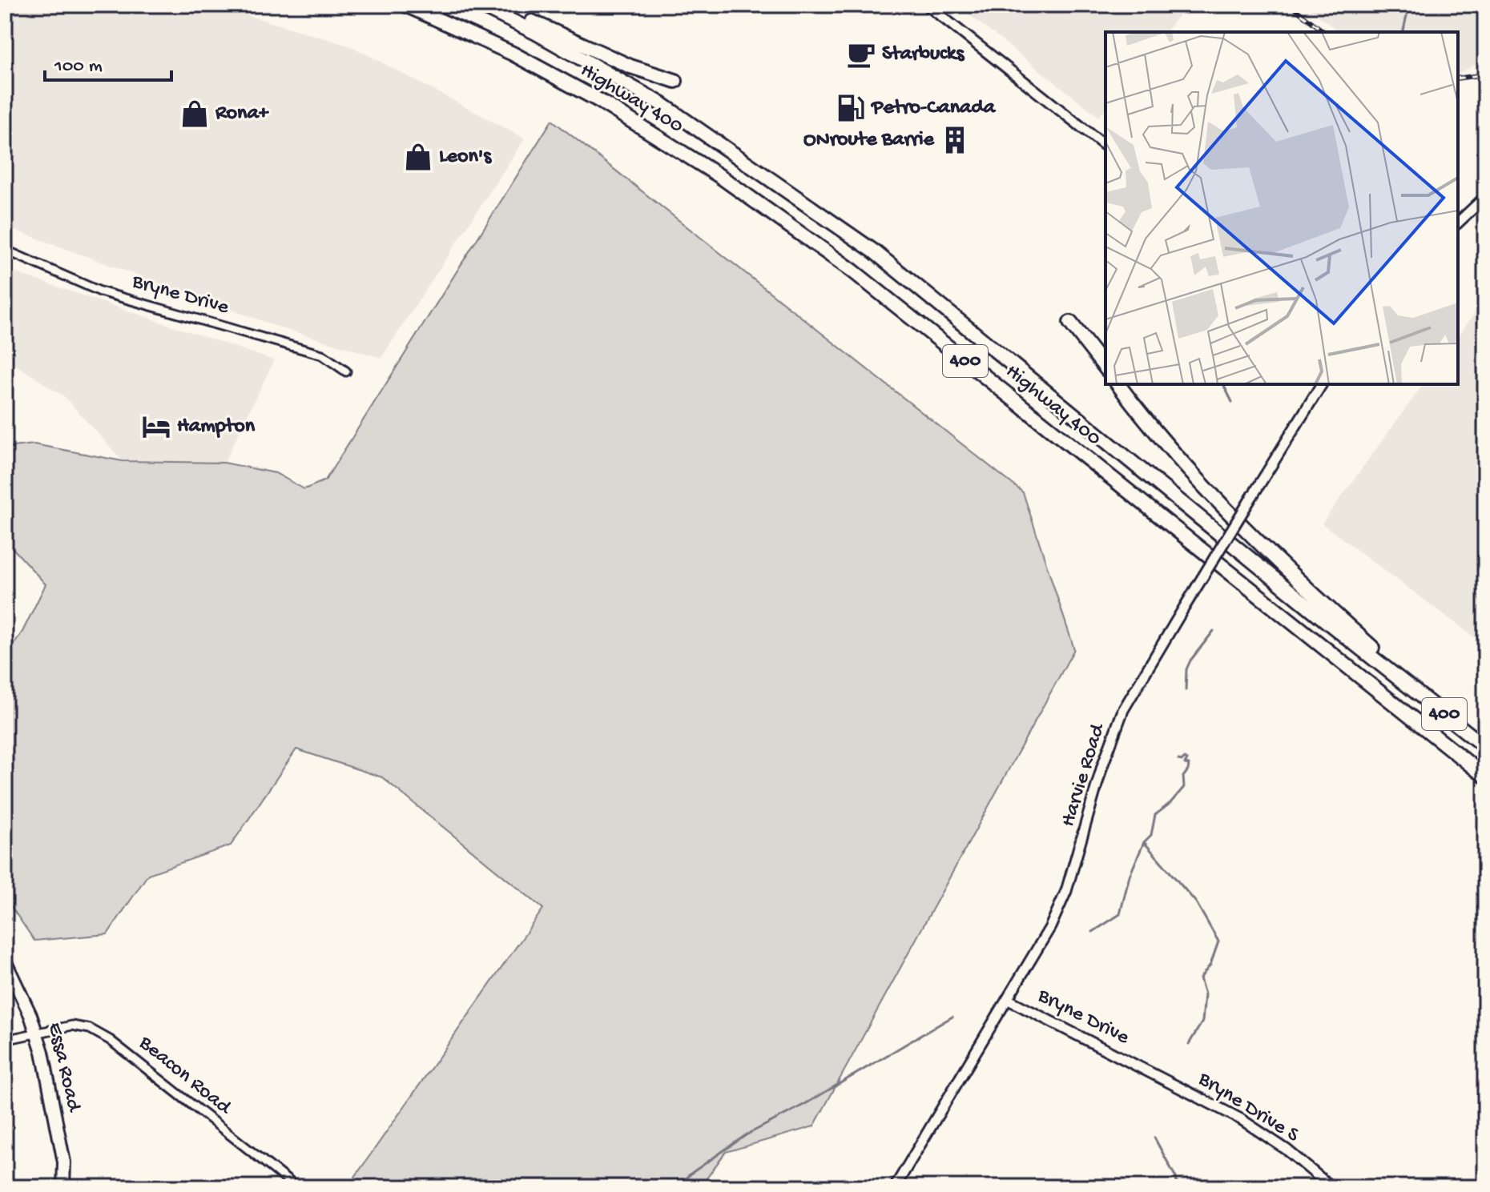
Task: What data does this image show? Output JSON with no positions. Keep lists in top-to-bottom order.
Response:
{
  "streets": {
    "highway": ["Highway 400", "400"],
    "main road": ["Essa Road"],
    "street": [
      "Bryne Drive",
      "Harvie Road",
      "Beacon Road",
      "Bryne Drive S"
    ]
  },
  "crossings": [
    ["Bryne Drive", "Harvie Road"],
    ["Bryne Drive", "Bryne Drive S"],
    ["Essa Road", "Beacon Road"]
  ],
  "places": {
    "cafe": ["Starbucks"],
    "fuel station": ["Petro-Canada"],
    "shop": ["Rona+", "Leon's"],
    "building": ["ONroute Barrie"],
    "hotel": ["Hampton"]
  },
  "scale_bar": "100 m"
}
